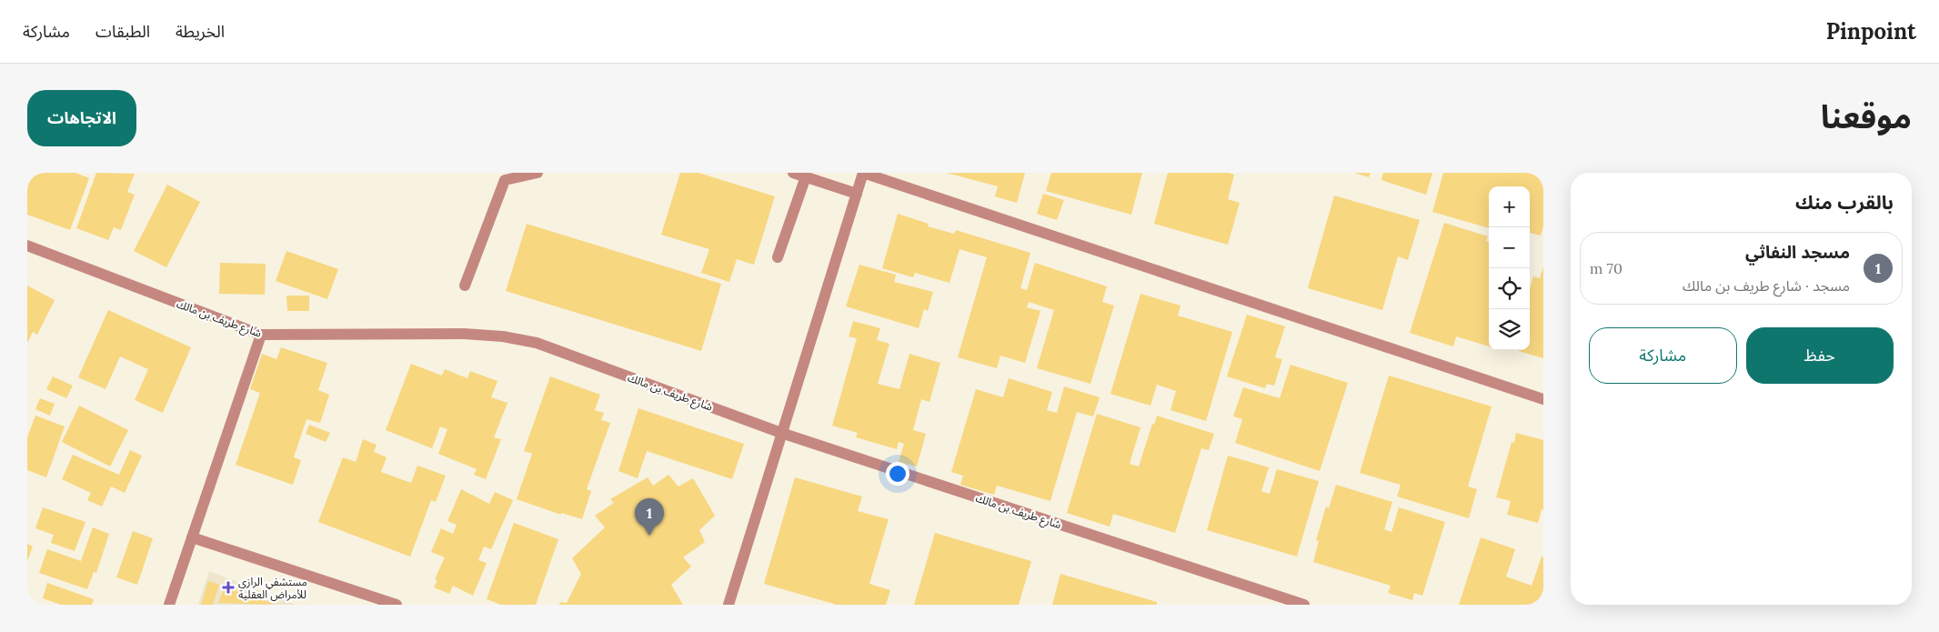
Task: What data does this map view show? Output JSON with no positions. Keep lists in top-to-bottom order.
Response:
{
  "streets": {
    "street": ["شارع طريف بن مالك"]
  },
  "places": {
    "health": ["مستشفي الرازي للأمراض العقلية"]
  },
  "page": {
    "header": "Pinpoint",
    "nav": ["الخريطة", "الطبقات", "مشاركة"],
    "title": "موقعنا",
    "buttons": [
      "الاتجاهات",
      ["حفظ", "مشاركة"]
    ],
    "heading": "بالقرب منك",
    "map_buttons": ["+", "−"],
    "list": [
      {
        "mark": "1",
        "name": "مسجد النفاثي",
        "note": "مسجد · شارع طريف بن مالك",
        "value": "70 m"
      }
    ],
    "pins": "1"
  }
}
